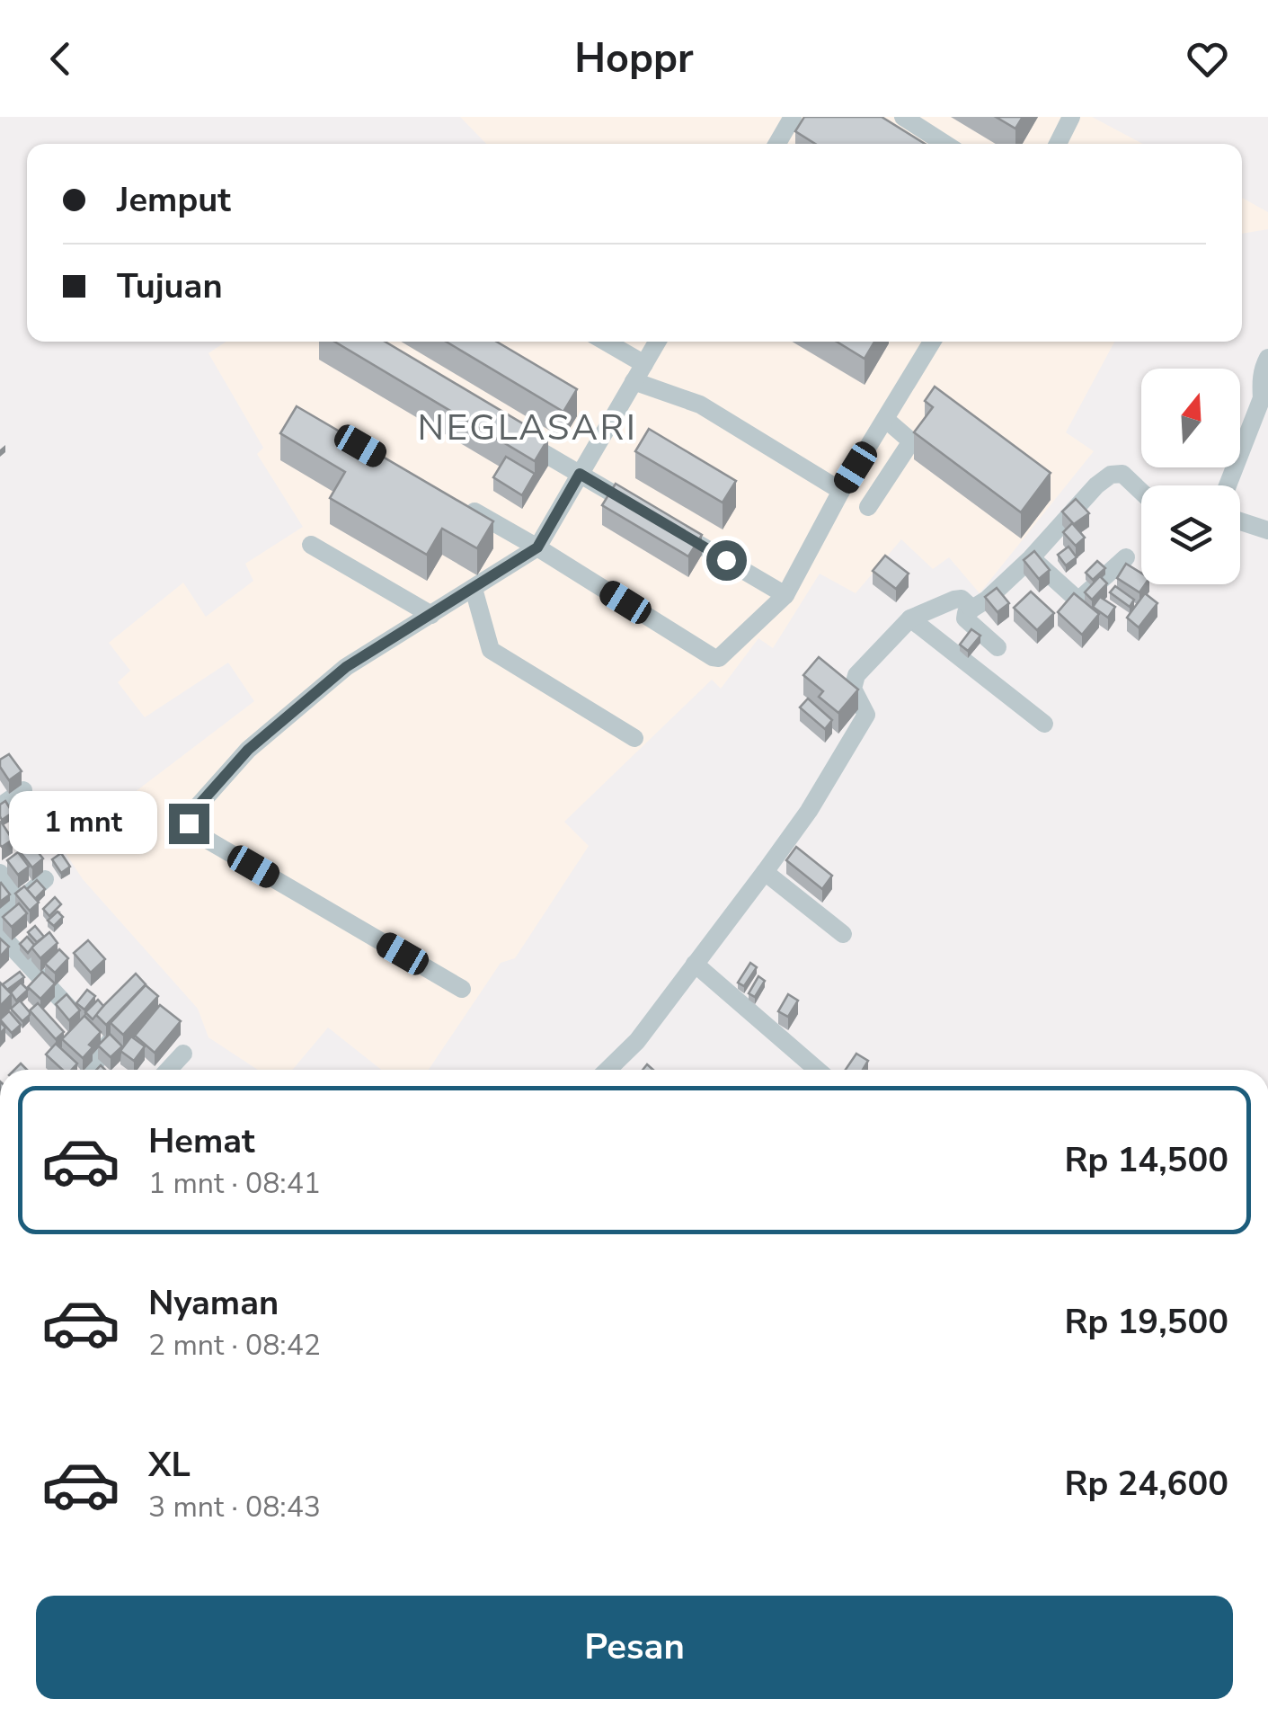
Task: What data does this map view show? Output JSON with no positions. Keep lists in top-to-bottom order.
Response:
{
  "districts": ["NEGLASARI"],
  "north": "top",
  "page": {
    "header": "Hoppr",
    "banner": ["Jemput", "Tujuan"],
    "bubble": "1 mnt",
    "list": [
      {
        "name": "Hemat",
        "note": "1 mnt · 08:41",
        "value": "Rp 14,500"
      },
      {
        "name": "Nyaman",
        "note": "2 mnt · 08:42",
        "value": "Rp 19,500"
      },
      {
        "name": "XL",
        "note": "3 mnt · 08:43",
        "value": "Rp 24,600"
      }
    ],
    "buttons": "Pesan"
  }
}
